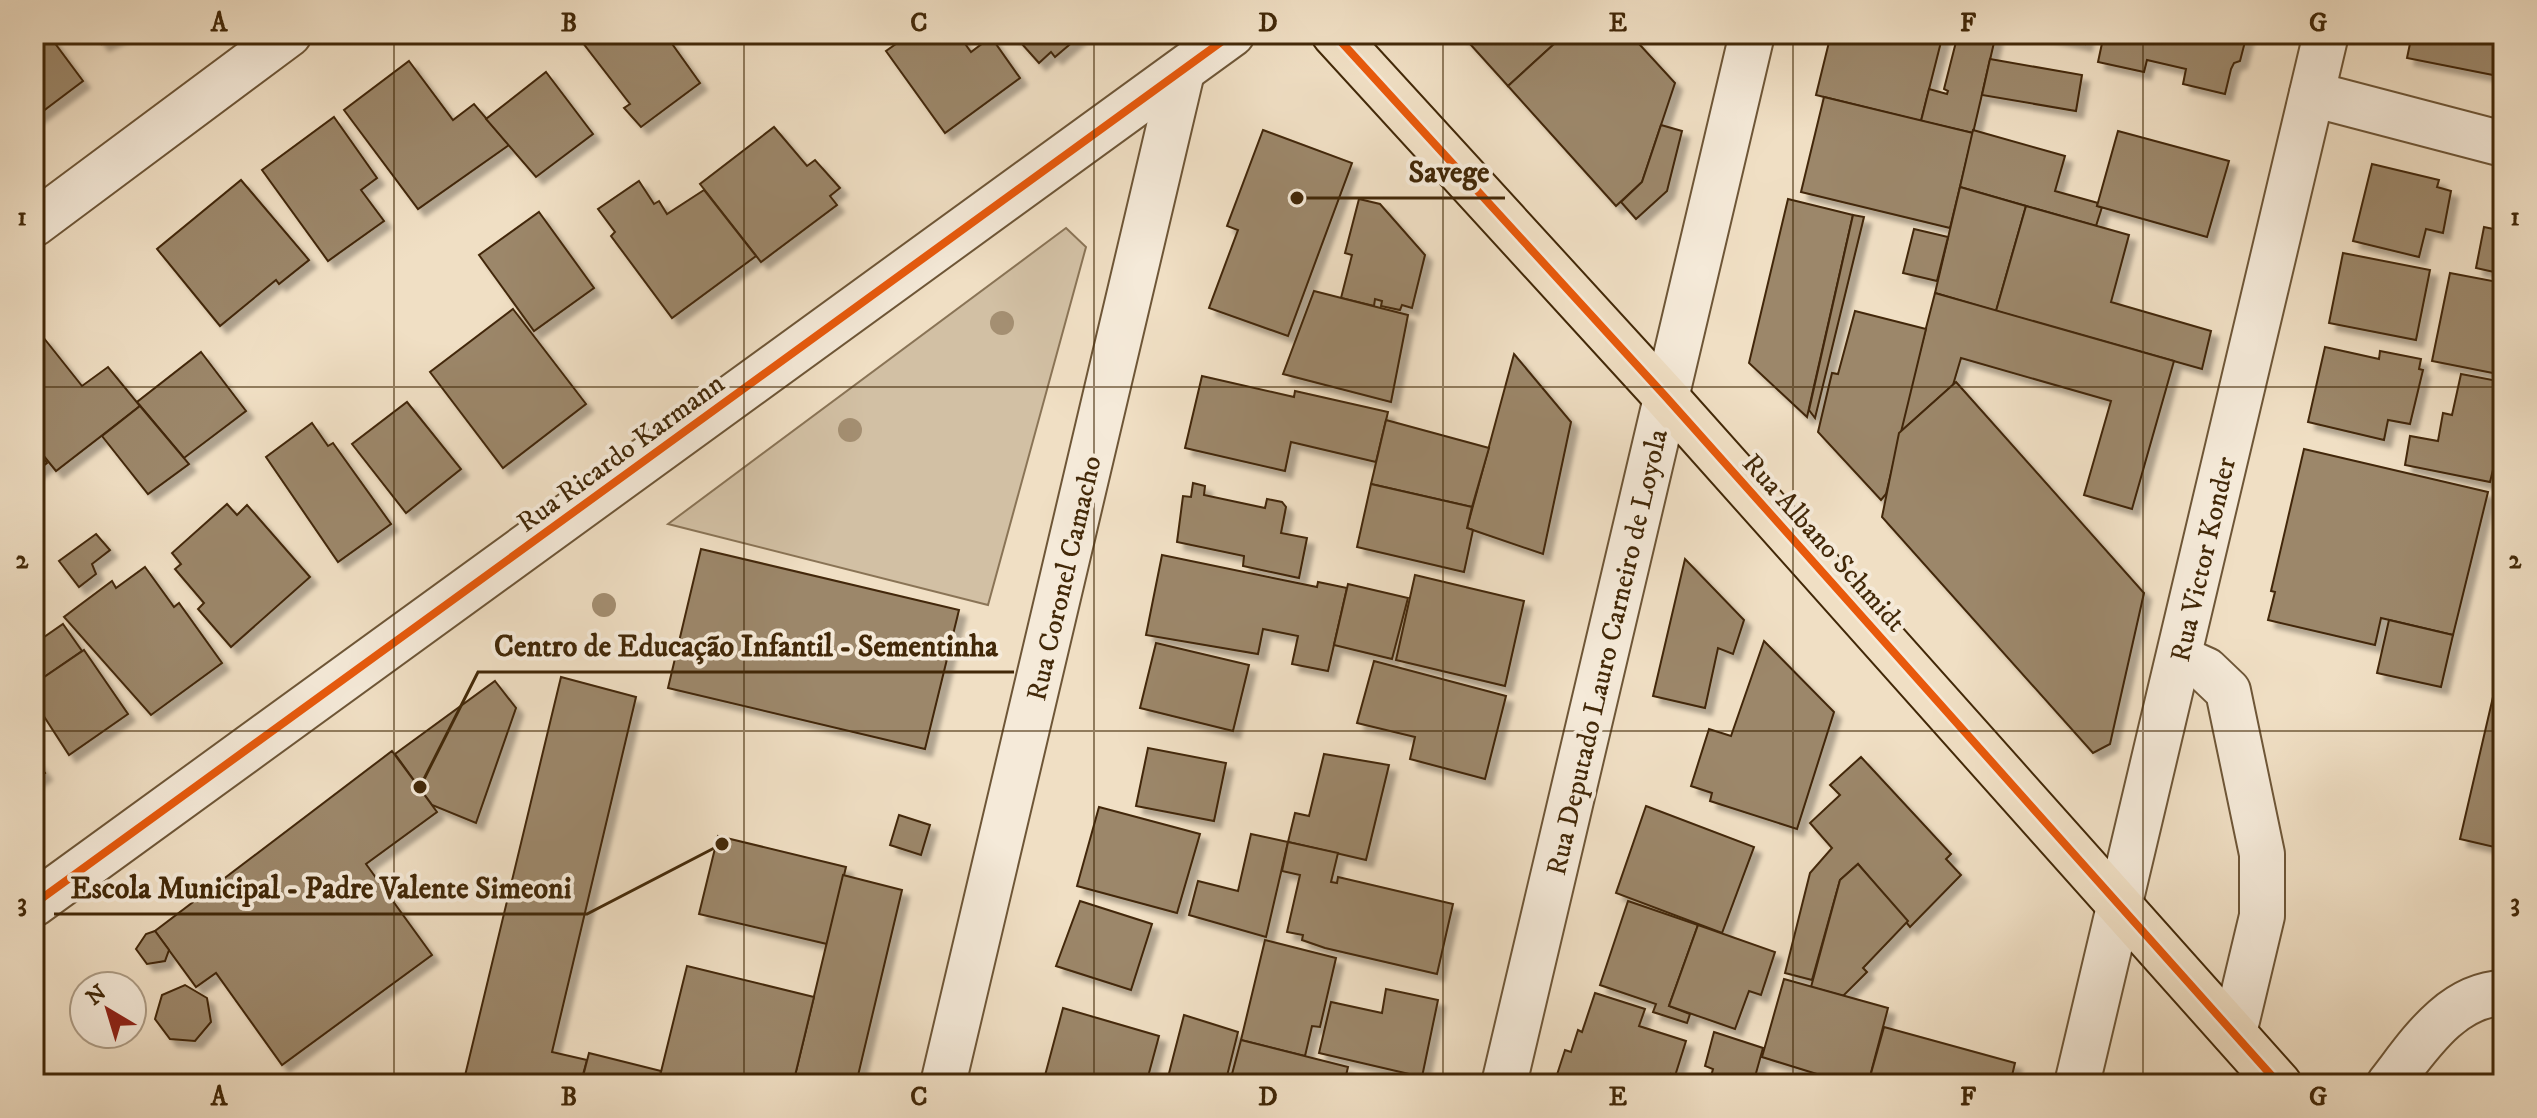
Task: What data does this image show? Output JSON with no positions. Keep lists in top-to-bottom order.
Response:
{
  "streets": {
    "main road": ["Rua Albano Schmidt"],
    "street": [
      "Rua Ricardo Karmann",
      "Rua Victor Konder",
      "Rua Coronel Camacho",
      "Rua Deputado Lauro Carneiro de Loyola"
    ]
  },
  "crossings": [
    ["Rua Ricardo Karmann", "Rua Coronel Camacho"],
    ["Rua Albano Schmidt", "Rua Victor Konder"],
    ["Rua Albano Schmidt", "Rua Deputado Lauro Carneiro de Loyola"]
  ],
  "places": ["Savege", "Centro de Educação Infantil - Sementinha", "Escola Municipal - Padre Valente Simeoni"],
  "north": "top left",
  "grid": {
    "columns": [
      "A",
      "B",
      "C",
      "D",
      "E",
      "F",
      "G"
    ],
    "rows": ["1", "2", "3"]
  }
}
